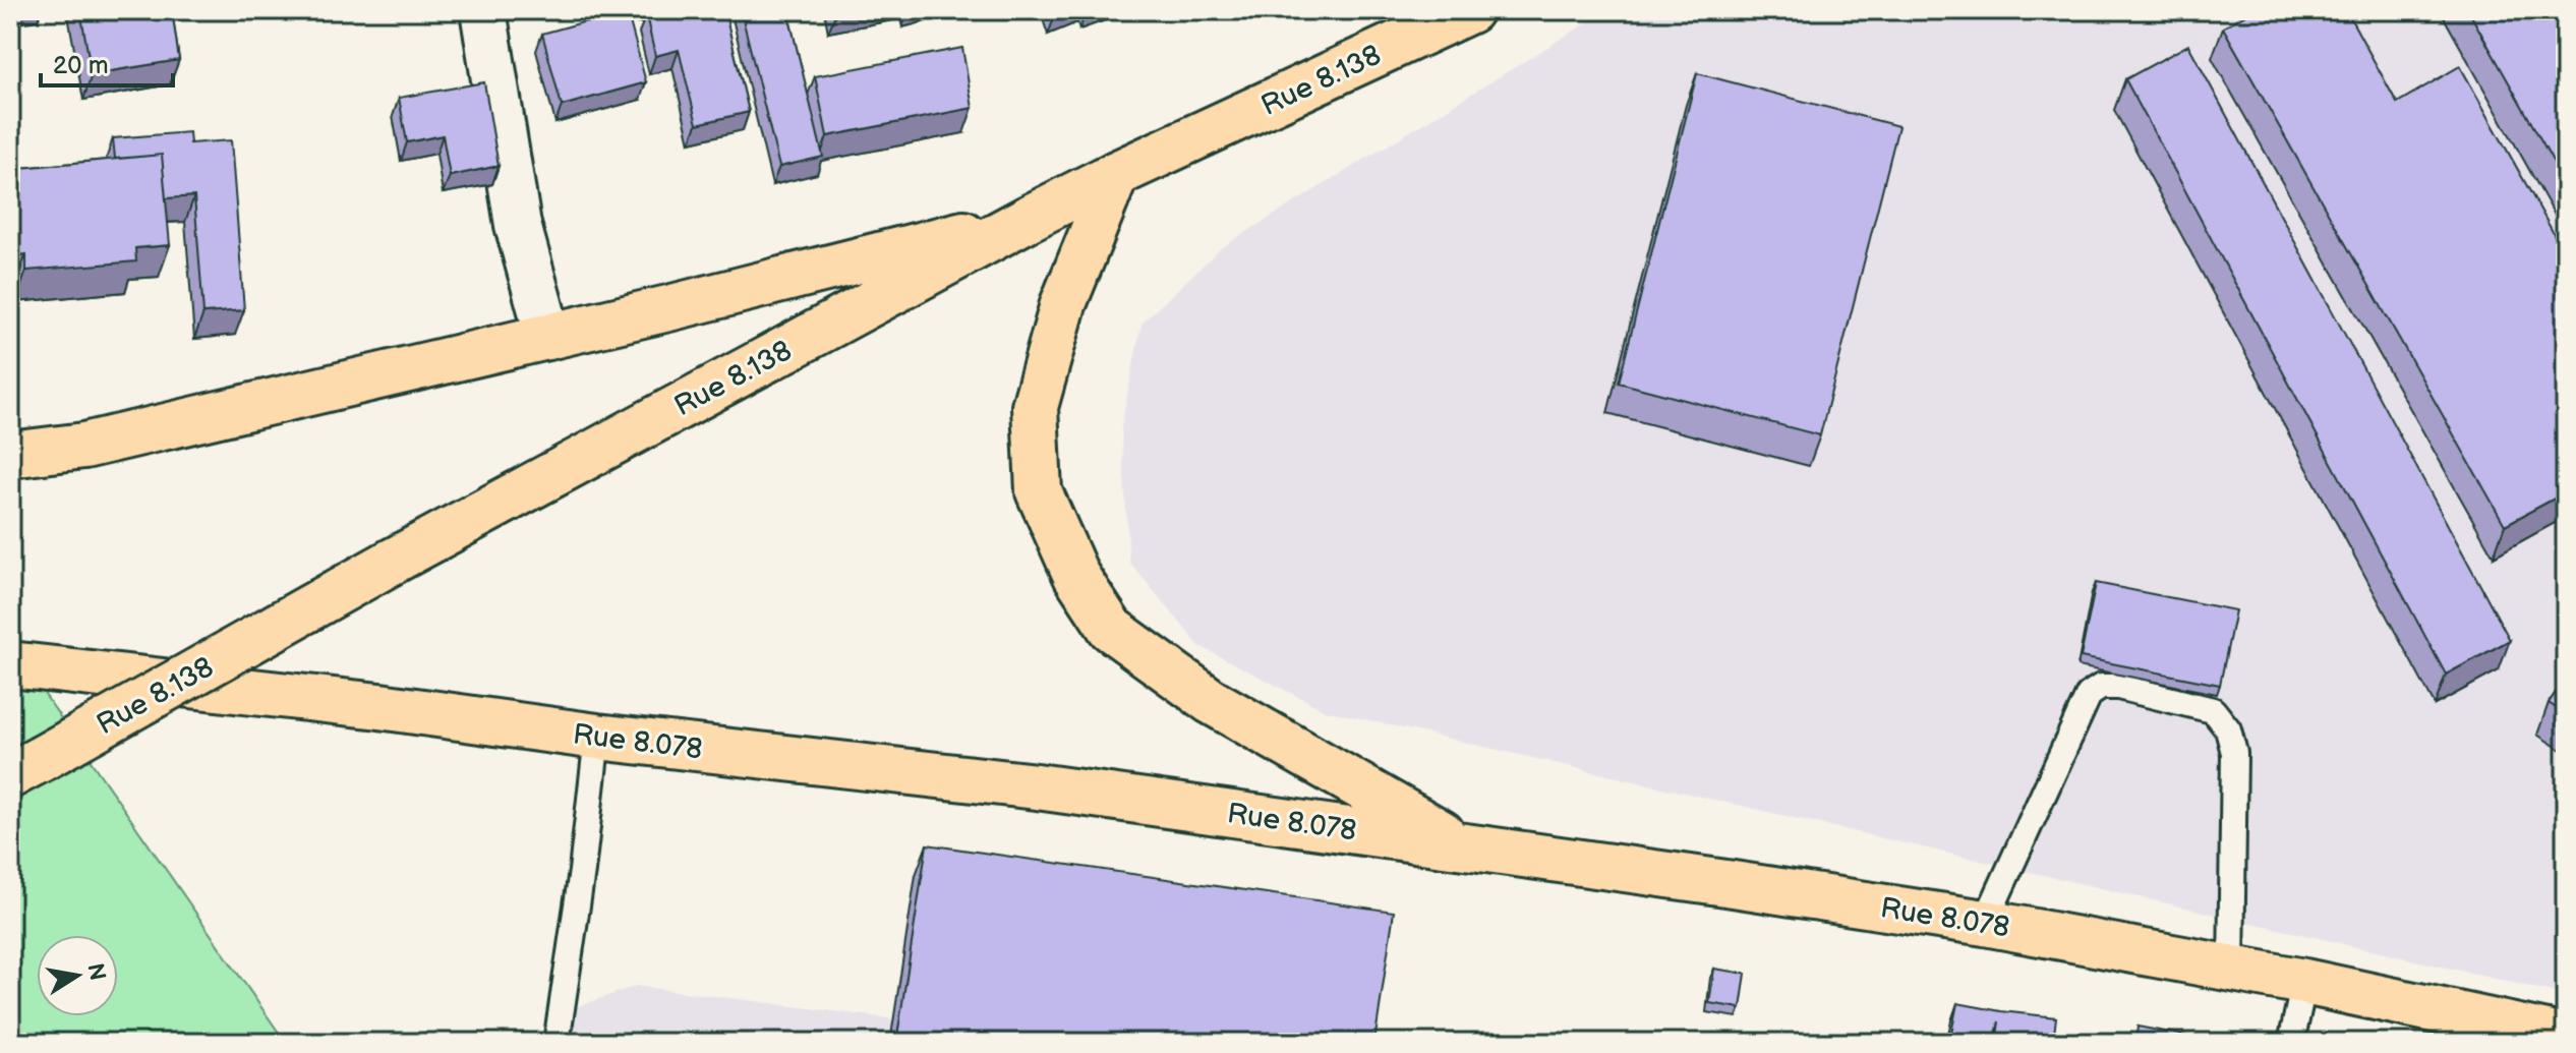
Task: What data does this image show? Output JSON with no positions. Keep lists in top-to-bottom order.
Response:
{
  "streets": {
    "main road": ["Rue 8.138", "Rue 8.078"]
  },
  "scale_bar": "20 m",
  "north": "right"
}
